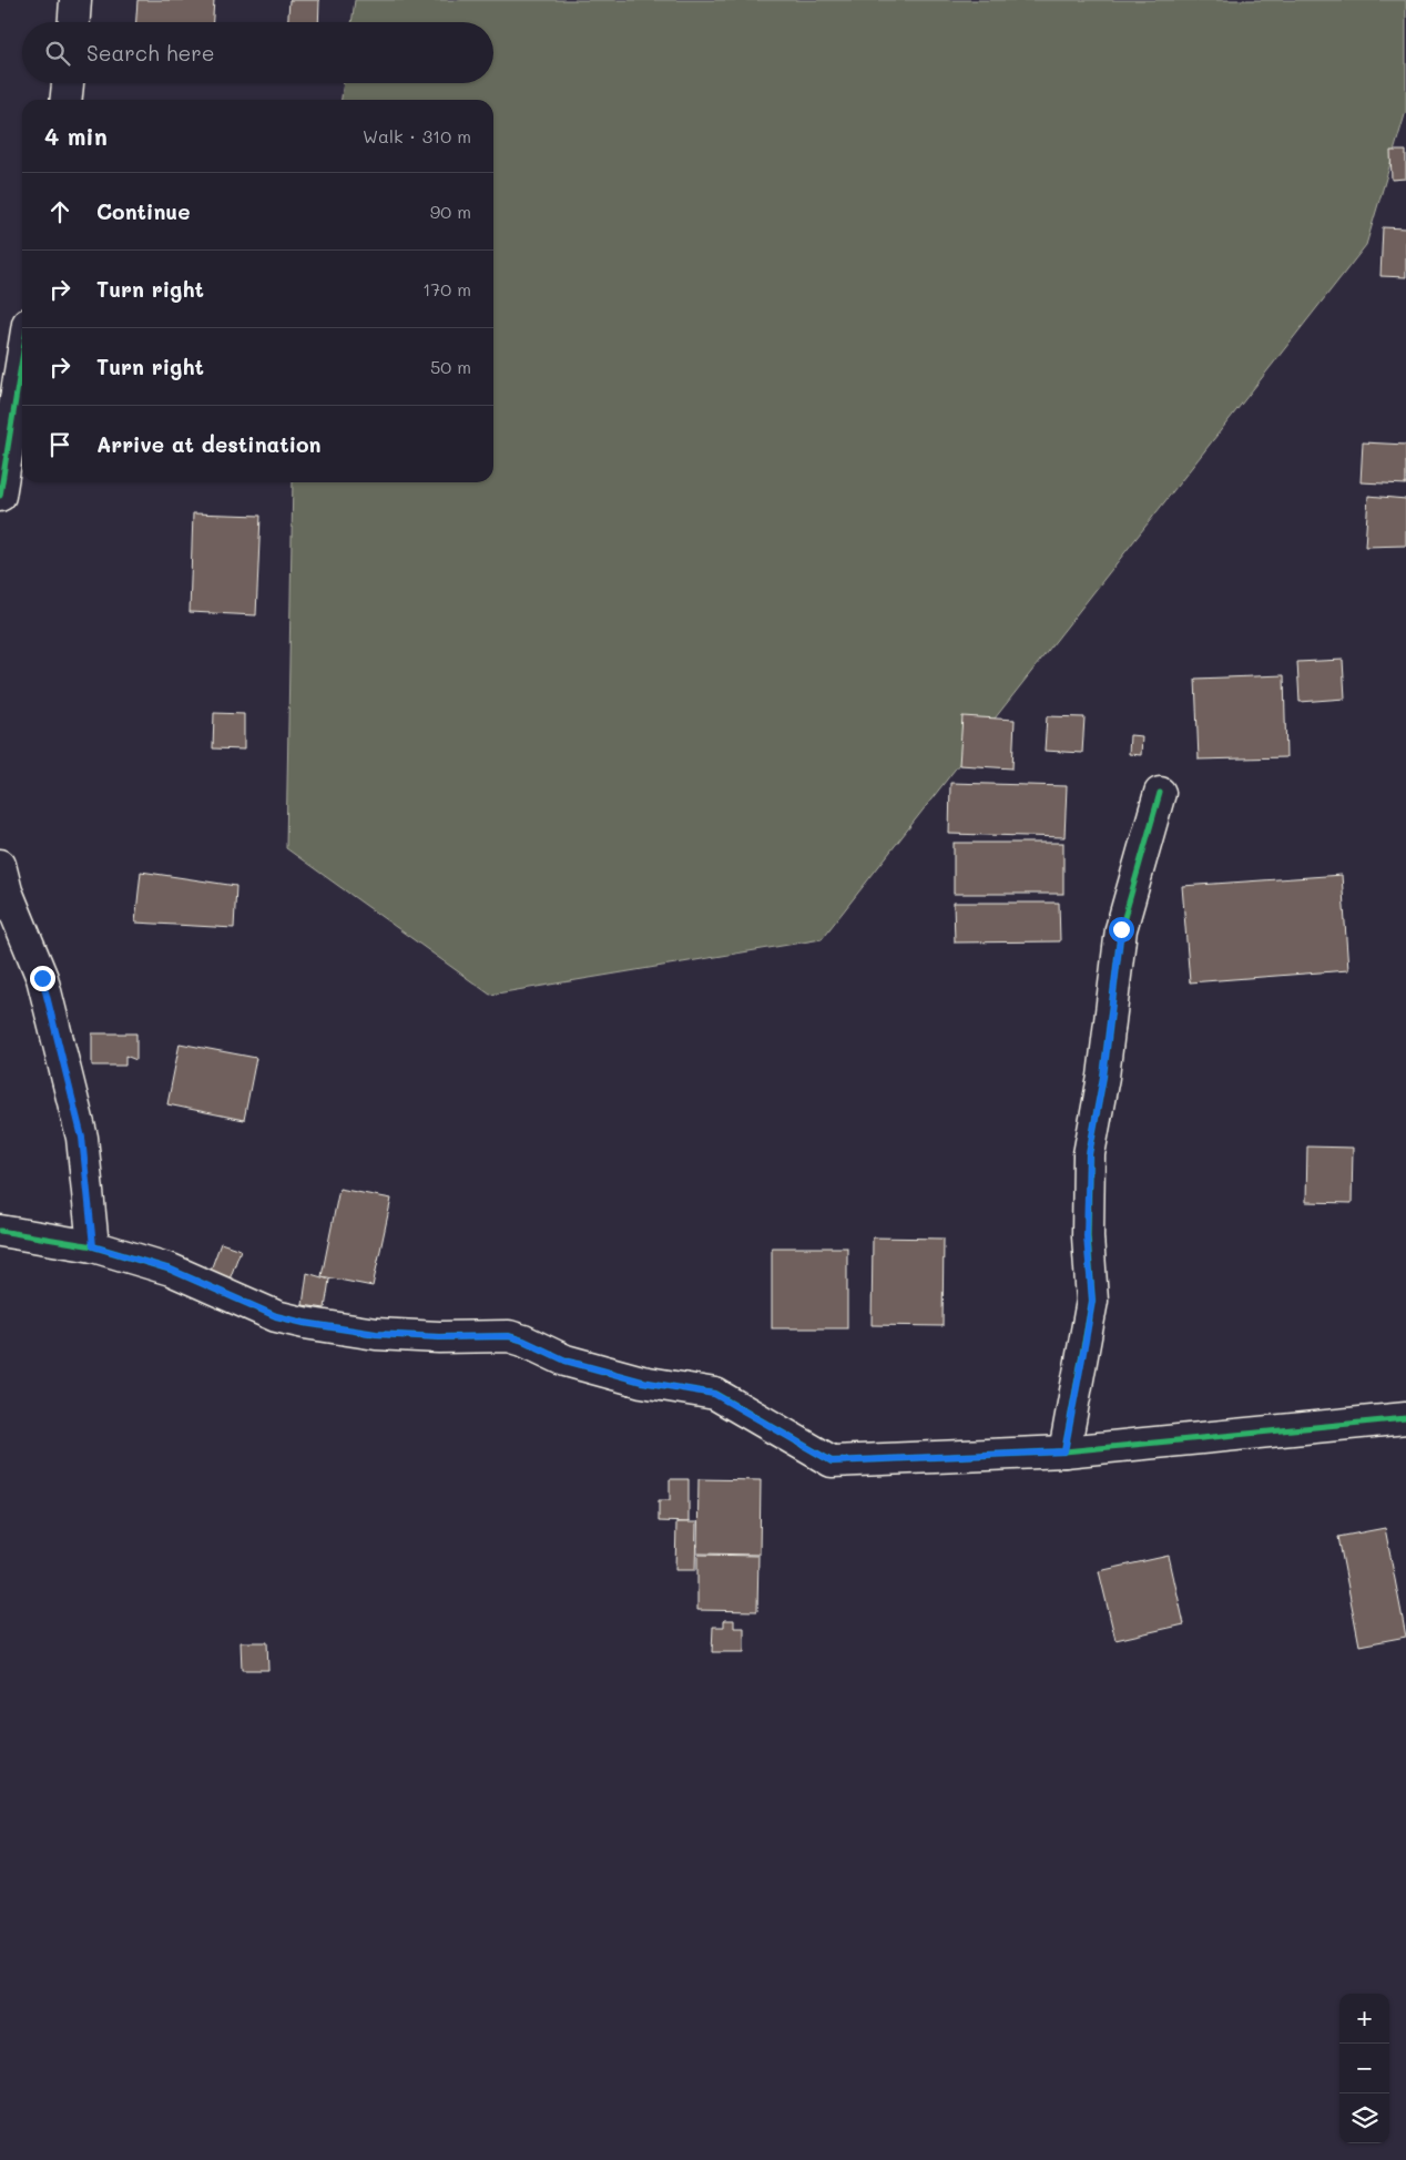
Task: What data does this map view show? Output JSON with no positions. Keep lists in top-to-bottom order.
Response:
{
  "page": {
    "search": "Search here",
    "heading": ["4 min", "Walk · 310 m"],
    "list": [
      ["Continue", "90 m"],
      ["Turn right", "170 m"],
      ["Turn right", "50 m"],
      "Arrive at destination"
    ],
    "map_buttons": ["+", "−"]
  }
}
